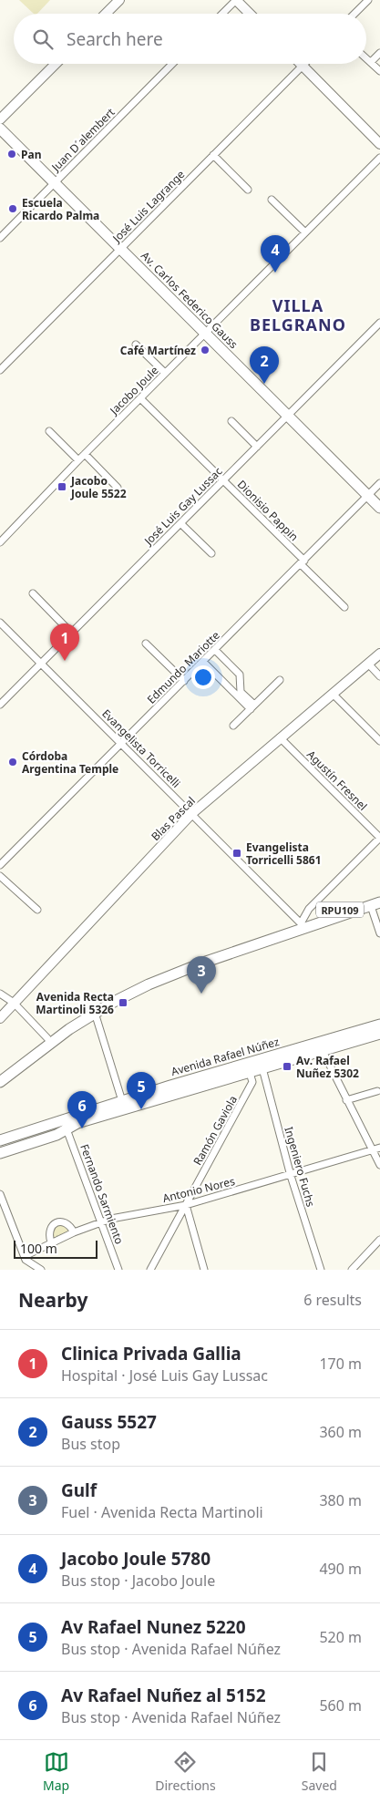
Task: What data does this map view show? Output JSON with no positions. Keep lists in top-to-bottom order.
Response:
{
  "streets": {
    "main road": [
      "Av. Carlos Federico Gauss",
      "Blas Pascal",
      "RPU109",
      "Avenida Rafael Núñez"
    ],
    "street": [
      "Juan D´alembert",
      "José Luis Lagrange",
      "Jacobo Joule",
      "José Luis Gay Lussac",
      "Dionisio Pappin",
      "Edmundo Mariotte",
      "Evangelista Torricelli",
      "Agustín Fresnel",
      "Ramón Gaviola",
      "Ingeniero Fuchs",
      "Antonio Nores",
      "Fernando Sarmiento"
    ]
  },
  "crossings": [
    ["Juan D´alembert", "Av. Carlos Federico Gauss"],
    ["José Luis Lagrange", "Av. Carlos Federico Gauss"],
    ["Av. Carlos Federico Gauss", "Jacobo Joule"],
    ["Av. Carlos Federico Gauss", "José Luis Gay Lussac"],
    ["Av. Carlos Federico Gauss", "Edmundo Mariotte"],
    ["Jacobo Joule", "Dionisio Pappin"],
    ["José Luis Gay Lussac", "Dionisio Pappin"],
    ["José Luis Gay Lussac", "Evangelista Torricelli"],
    ["Dionisio Pappin", "Edmundo Mariotte"],
    ["Edmundo Mariotte", "Evangelista Torricelli"],
    ["Evangelista Torricelli", "Blas Pascal"],
    ["Evangelista Torricelli", "RPU109"],
    ["Agustín Fresnel", "Blas Pascal"],
    ["Avenida Rafael Núñez", "Ramón Gaviola"],
    ["Avenida Rafael Núñez", "Ingeniero Fuchs"],
    ["Avenida Rafael Núñez", "Fernando Sarmiento"],
    ["Ramón Gaviola", "Antonio Nores"],
    ["Ingeniero Fuchs", "Antonio Nores"],
    ["Antonio Nores", "Fernando Sarmiento"]
  ],
  "districts": ["VILLA BELGRANO"],
  "places": {
    "other": [
      "Pan",
      "Escuela Ricardo Palma",
      "Café Martínez",
      "Córdoba Argentina Temple"
    ],
    "transit": [
      "Jacobo Joule 5522",
      "Evangelista Torricelli 5861",
      "Avenida Recta Martinoli 5326",
      "Av. Rafael Nuñez 5302"
    ]
  },
  "scale_bar": "100 m",
  "page": {
    "search": "Search here",
    "pins": [
      "4",
      "2",
      "1",
      "3",
      "5",
      "6"
    ],
    "scale": "100 m",
    "heading": ["Nearby", "6 results"],
    "list": [
      {
        "mark": "1",
        "name": "Clinica Privada Gallia",
        "note": "Hospital · José Luis Gay Lussac",
        "value": "170 m"
      },
      {
        "mark": "2",
        "name": "Gauss 5527",
        "note": "Bus stop",
        "value": "360 m"
      },
      {
        "mark": "3",
        "name": "Gulf",
        "note": "Fuel · Avenida Recta Martinoli",
        "value": "380 m"
      },
      {
        "mark": "4",
        "name": "Jacobo Joule 5780",
        "note": "Bus stop · Jacobo Joule",
        "value": "490 m"
      },
      {
        "mark": "5",
        "name": "Av Rafael Nunez 5220",
        "note": "Bus stop · Avenida Rafael Núñez",
        "value": "520 m"
      },
      {
        "mark": "6",
        "name": "Av Rafael Nuñez al 5152",
        "note": "Bus stop · Avenida Rafael Núñez",
        "value": "560 m"
      }
    ],
    "nav": ["Map", "Directions", "Saved"]
  }
}
